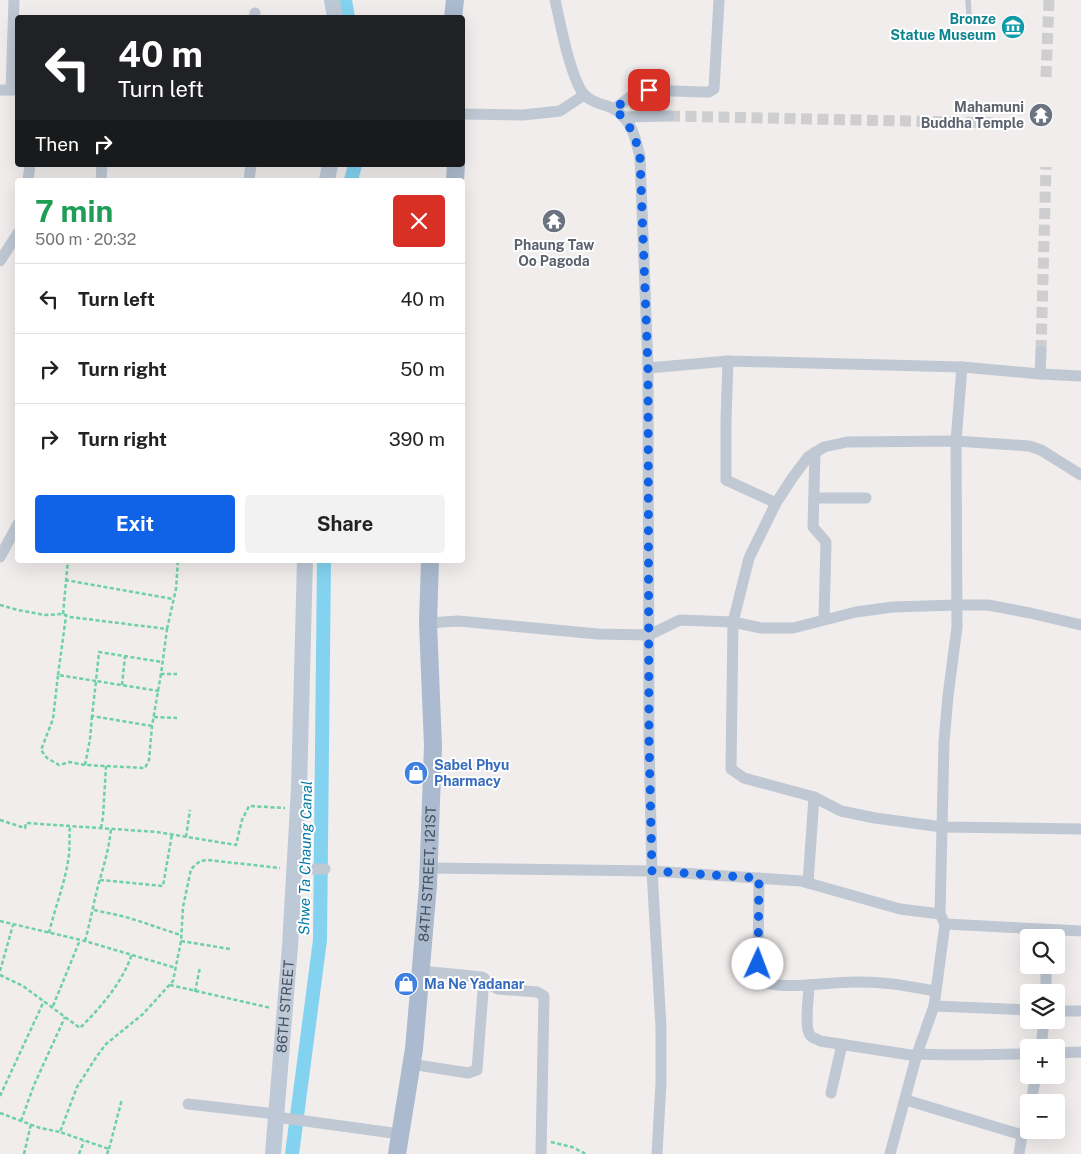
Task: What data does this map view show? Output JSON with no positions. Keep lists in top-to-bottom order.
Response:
{
  "streets": {
    "main road": ["84TH STREET, 121ST", "86TH STREET"]
  },
  "water": ["Shwe Ta Chaung Canal"],
  "places": {
    "museum": ["Bronze Statue Museum"],
    "temple": ["Mahamuni Buddha Temple", "Phaung Taw Oo Pagoda"],
    "shop": ["Sabel Phyu Pharmacy", "Ma Ne Yadanar"]
  },
  "page": {
    "turn": ["40 m", "Turn left"],
    "then": "Then",
    "heading": ["7 min", "500 m · 20:32"],
    "list": [
      {
        "name": "Turn left",
        "value": "40 m"
      },
      {
        "name": "Turn right",
        "value": "50 m"
      },
      {
        "name": "Turn right",
        "value": "390 m"
      }
    ],
    "buttons": ["Exit", "Share"],
    "map_buttons": ["+", "−"]
  }
}
